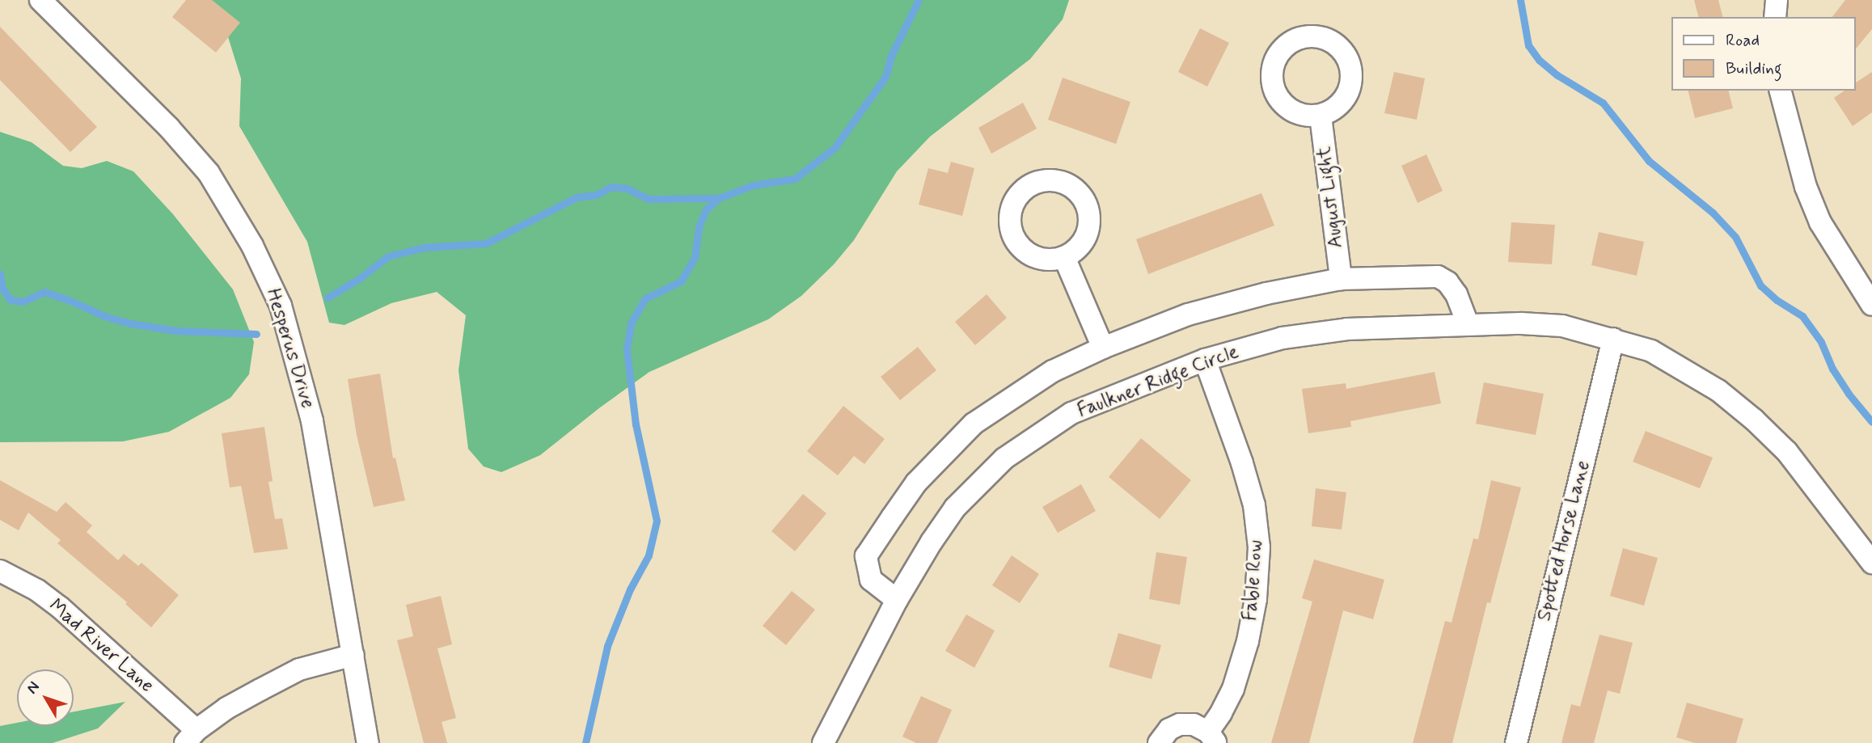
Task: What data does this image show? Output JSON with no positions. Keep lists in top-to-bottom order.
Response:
{
  "streets": {
    "street": [
      "August Light",
      "Hesperus Drive",
      "Faulkner Ridge Circle",
      "Spotted Horse Lane",
      "Fable Row",
      "Mad River Lane"
    ]
  },
  "crossings": [
    ["Faulkner Ridge Circle", "Spotted Horse Lane"],
    ["Faulkner Ridge Circle", "Fable Row"]
  ],
  "legend": ["Road", "Building"],
  "north": "top left"
}
